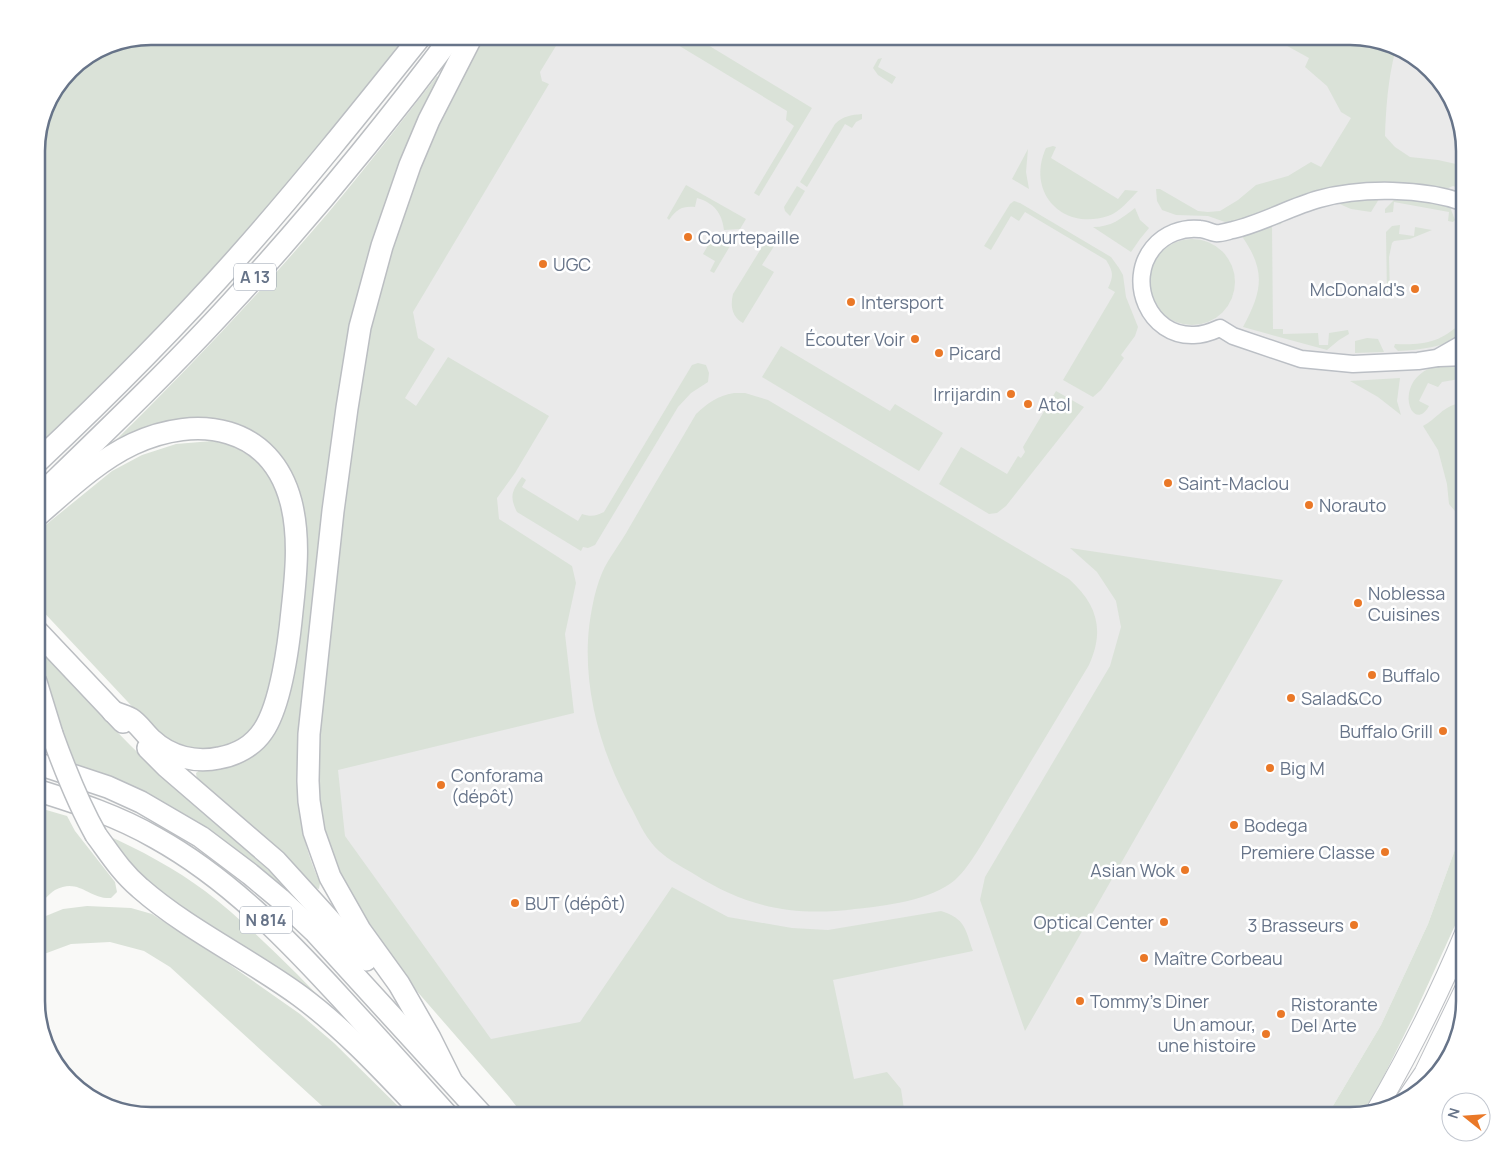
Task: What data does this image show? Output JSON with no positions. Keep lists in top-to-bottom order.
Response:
{
  "streets": {
    "highway": ["A 13", "N 814"]
  },
  "places": [
    "Courtepaille",
    "UGC",
    "McDonald's",
    "Intersport",
    "Écouter Voir",
    "Picard",
    "Irrijardin",
    "Atol",
    "Saint-Maclou",
    "Norauto",
    "Noblessa Cuisines",
    "Buffalo",
    "Salad&Co",
    "Buffalo Grill",
    "Big M",
    "Conforama (dépôt)",
    "Bodega",
    "Premiere Classe",
    "Asian Wok",
    "BUT (dépôt)",
    "Optical Center",
    "3 Brasseurs",
    "Maître Corbeau",
    "Tommy's Diner",
    "Ristorante Del Arte",
    "Un amour, une histoire"
  ],
  "north": "left"
}
